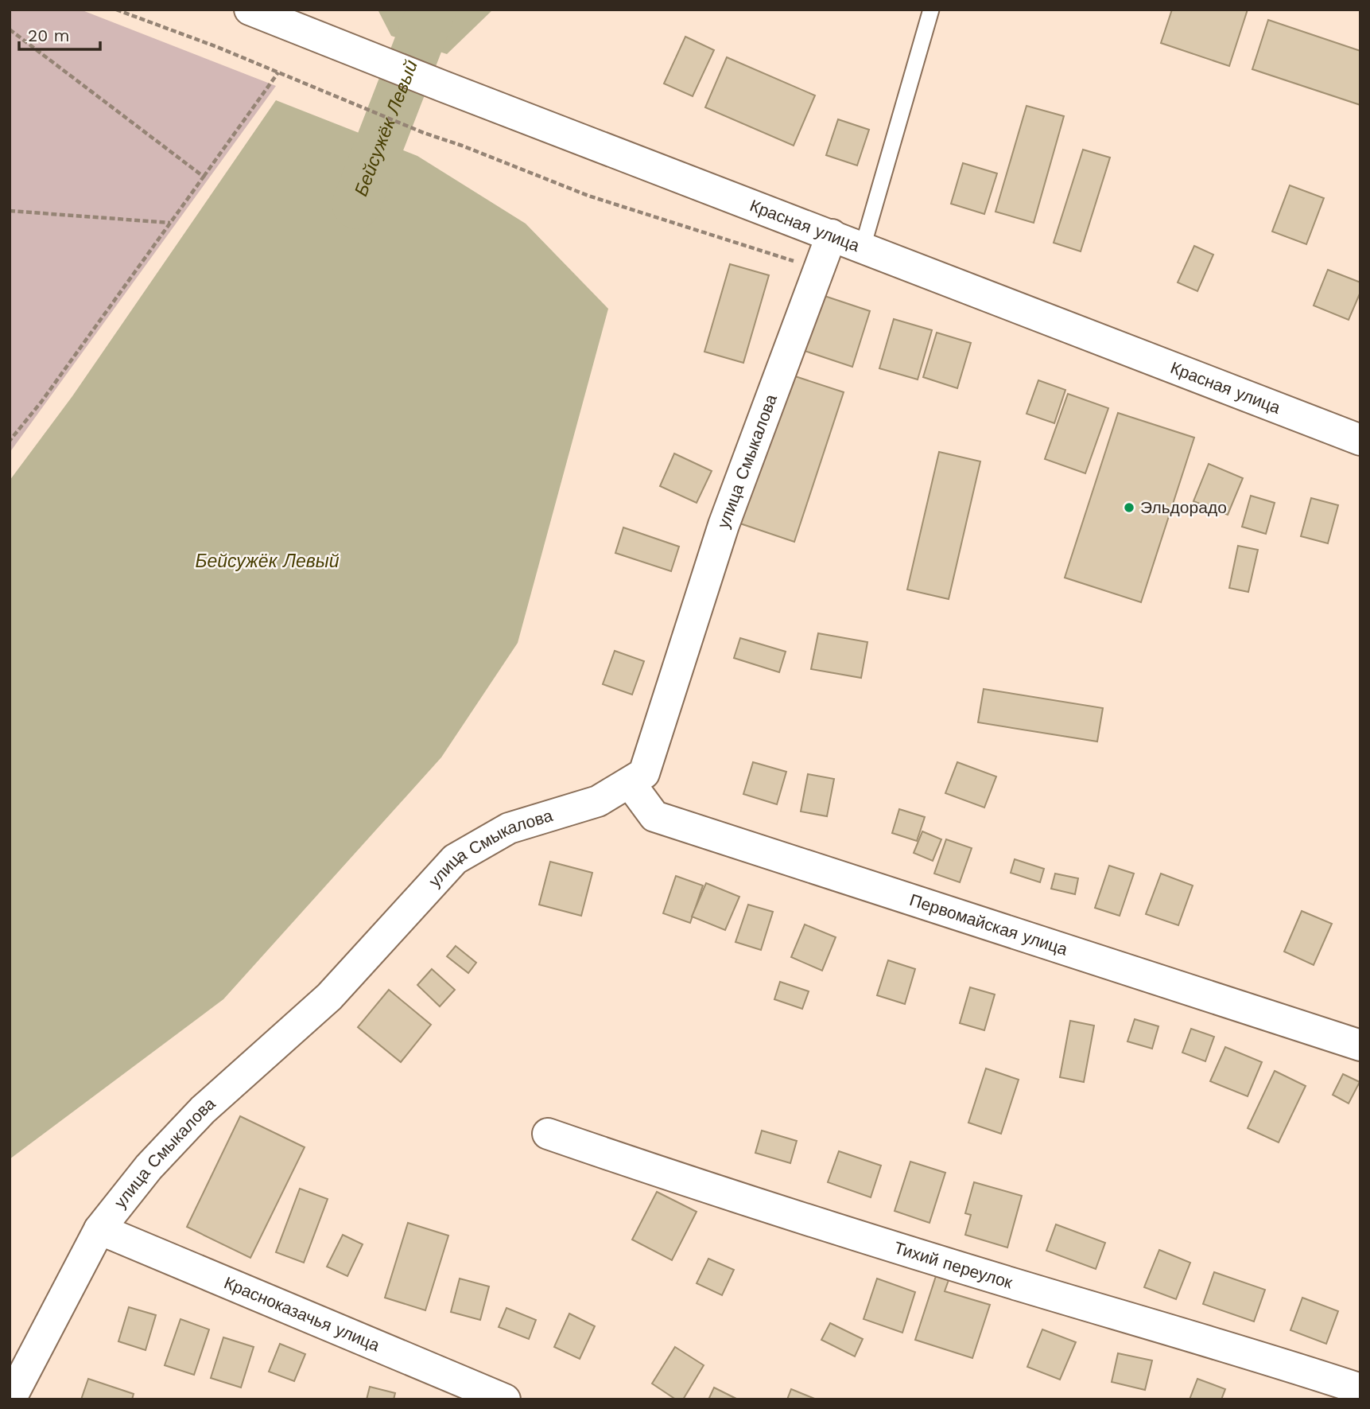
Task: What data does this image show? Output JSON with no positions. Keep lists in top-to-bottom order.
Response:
{
  "streets": {
    "street": [
      "Красная улица",
      "улица Смыкалова",
      "Первомайская улица",
      "Тихий переулок",
      "Красноказачья улица"
    ]
  },
  "crossings": [
    ["Красная улица", "улица Смыкалова"],
    ["улица Смыкалова", "Первомайская улица"],
    ["улица Смыкалова", "Красноказачья улица"]
  ],
  "water": ["Бейсужёк Левый"],
  "places": ["Эльдорадо"],
  "scale_bar": "20 m"
}
